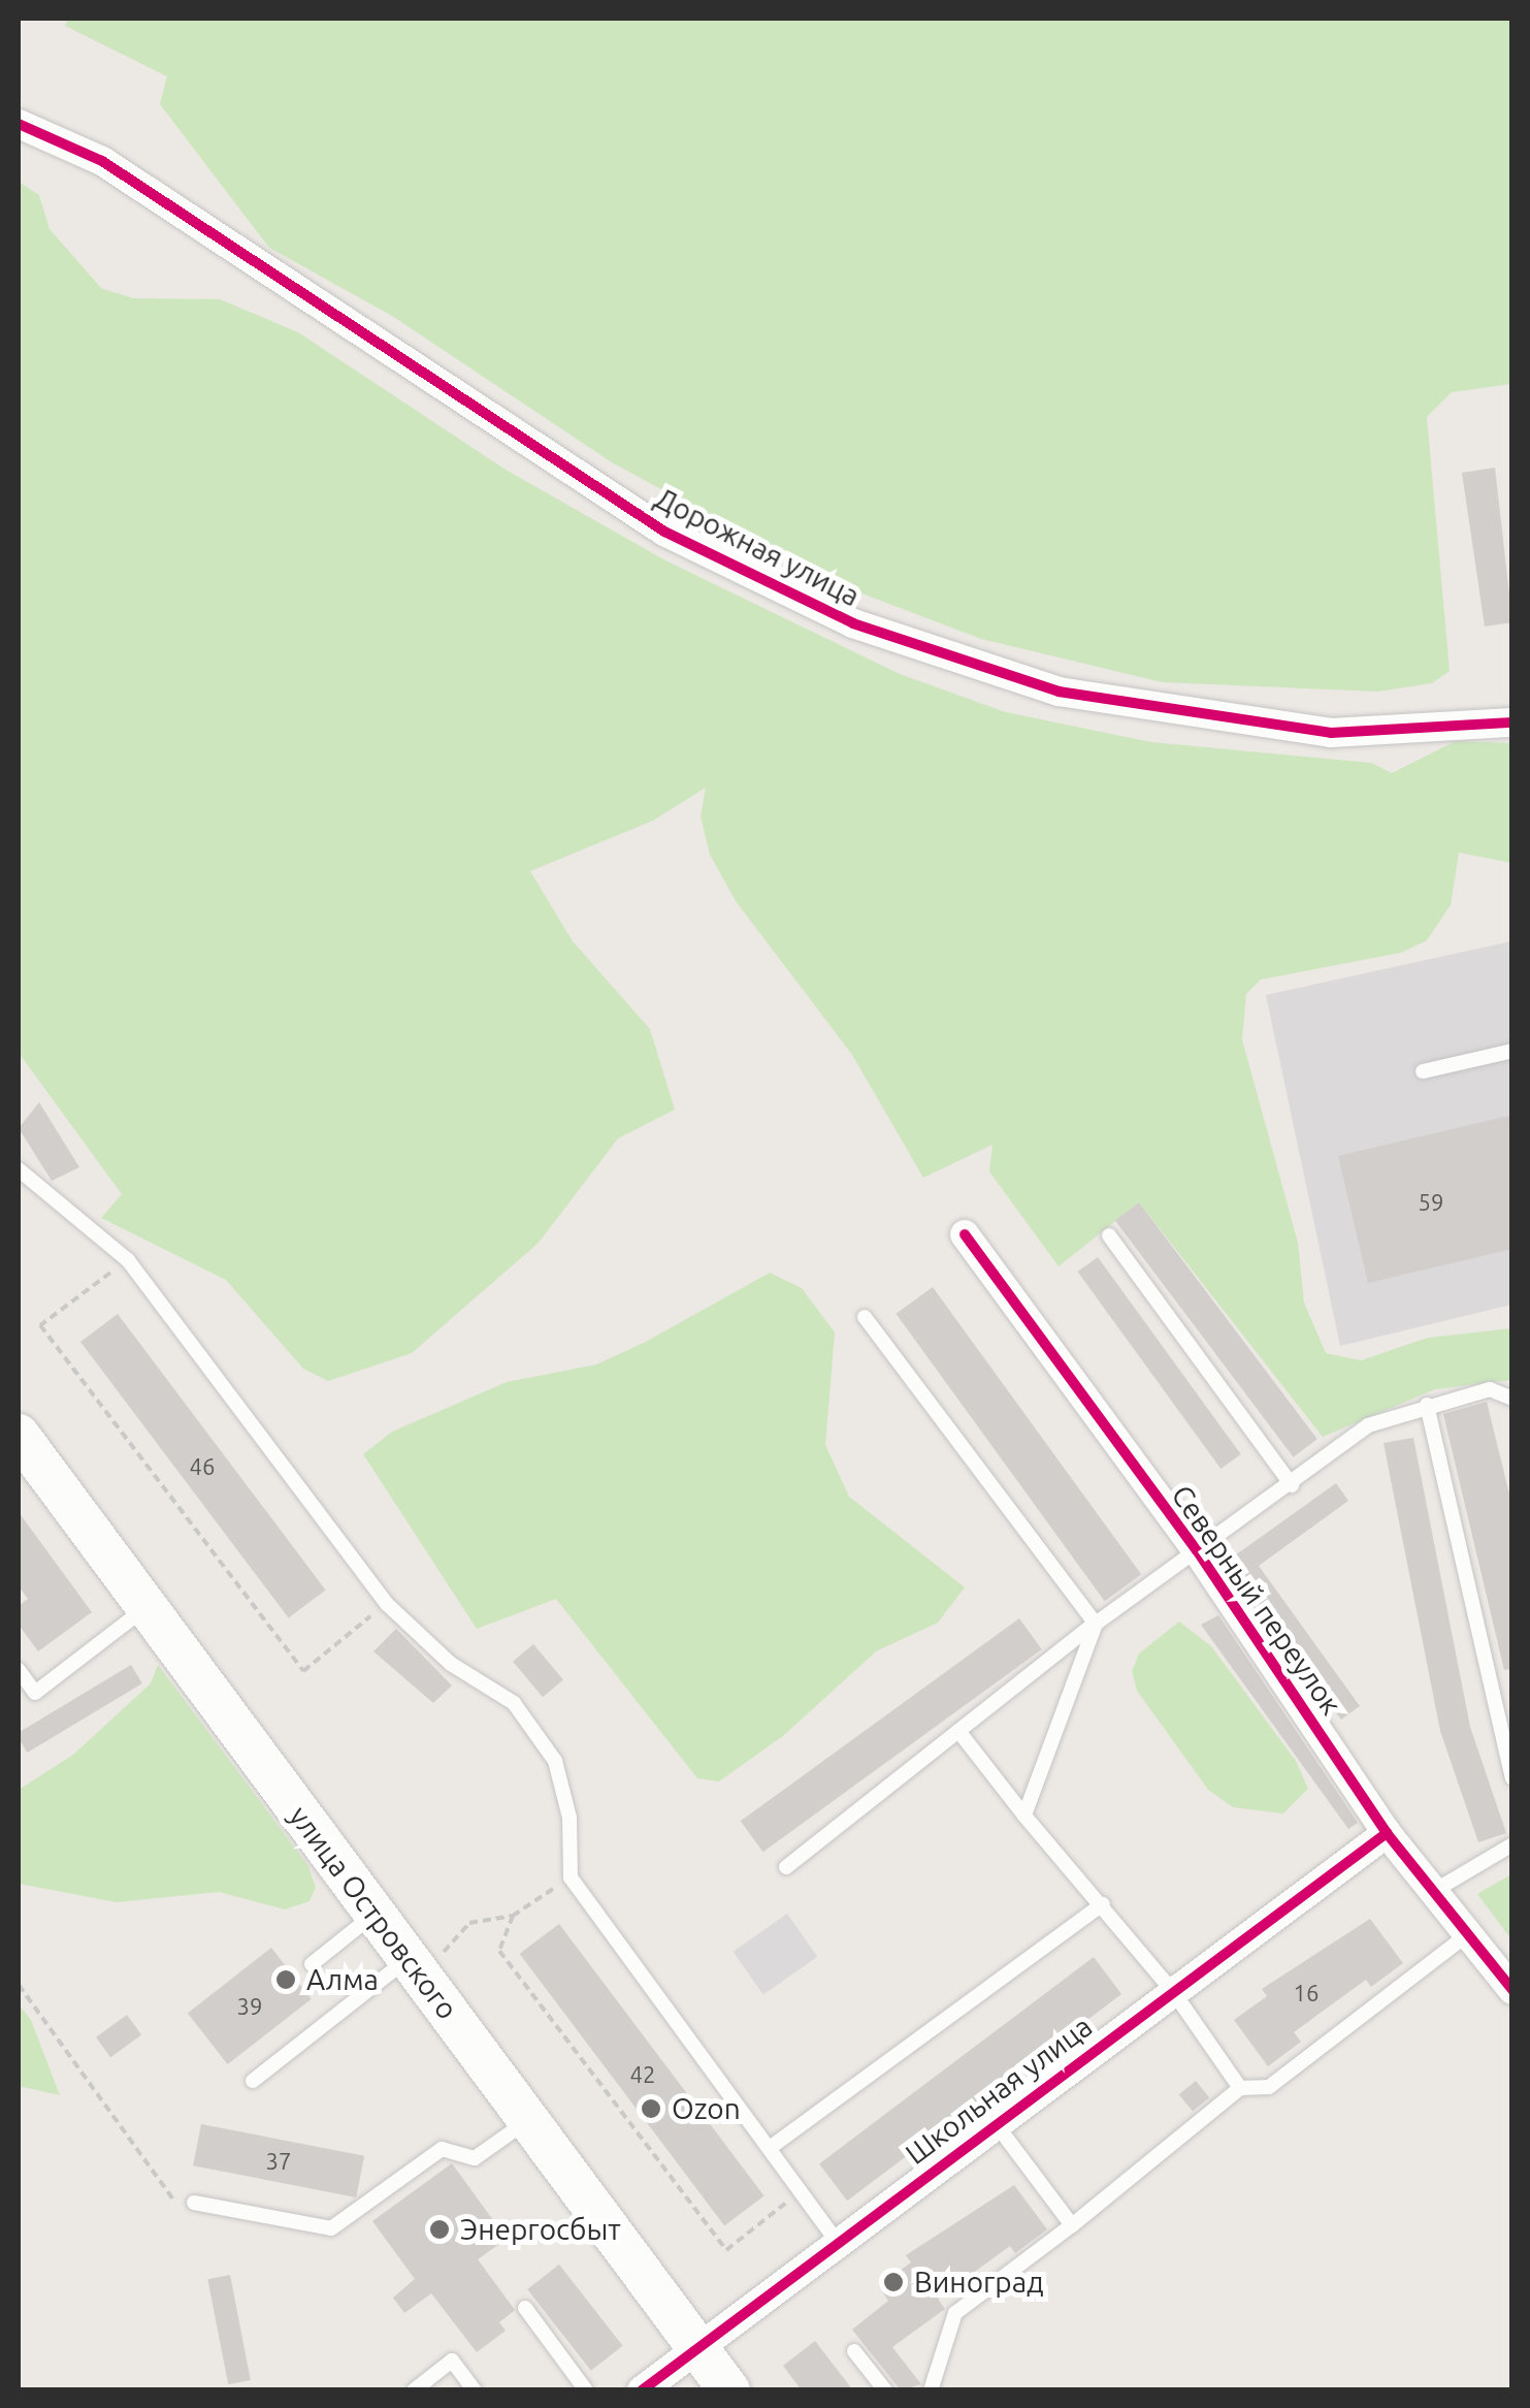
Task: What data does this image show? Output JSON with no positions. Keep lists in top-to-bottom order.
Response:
{
  "streets": {
    "main road": ["улица Островского"],
    "street": ["Дорожная улица", "Северный переулок", "Школьная улица"]
  },
  "crossings": [
    ["Северный переулок", "Школьная улица"],
    ["улица Островского", "Школьная улица"]
  ],
  "places": [
    "Алма",
    "Ozon",
    "Энергосбыт",
    "Виноград"
  ],
  "house_numbers": [
    "59",
    "46",
    "16",
    "39",
    "42",
    "37"
  ]
}
